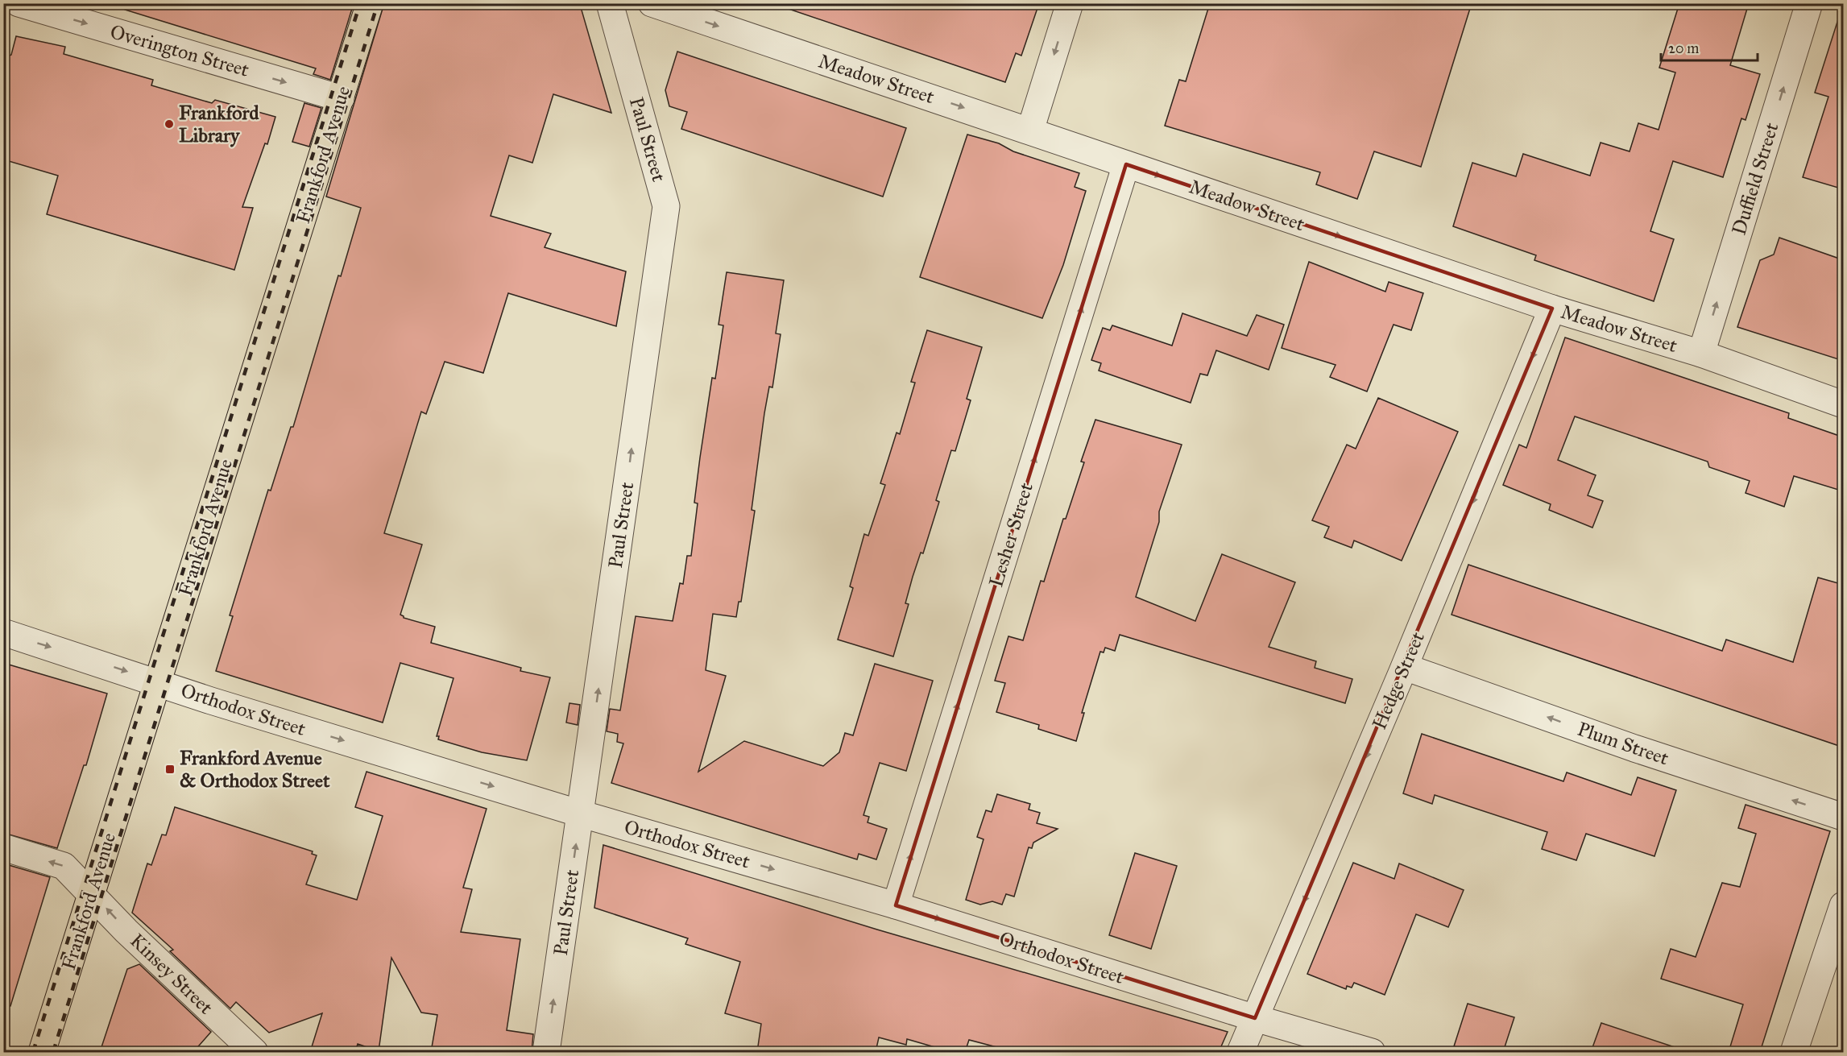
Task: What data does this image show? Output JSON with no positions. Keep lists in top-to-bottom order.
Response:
{
  "streets": {
    "main road": ["Frankford Avenue"],
    "street": [
      "Overington Street",
      "Meadow Street",
      "Paul Street",
      "Duffield Street",
      "Lesher Street",
      "Hedge Street",
      "Orthodox Street",
      "Plum Street",
      "Kinsey Street"
    ]
  },
  "crossings": [
    ["Overington Street", "Frankford Avenue"],
    ["Meadow Street", "Duffield Street"],
    ["Meadow Street", "Lesher Street"],
    ["Meadow Street", "Hedge Street"],
    ["Paul Street", "Orthodox Street"],
    ["Frankford Avenue", "Orthodox Street"],
    ["Frankford Avenue", "Kinsey Street"],
    ["Lesher Street", "Orthodox Street"],
    ["Hedge Street", "Orthodox Street"],
    ["Hedge Street", "Plum Street"]
  ],
  "one_way": [
    "Overington Street",
    "Meadow Street",
    "Paul Street",
    "Duffield Street",
    "Lesher Street",
    "Hedge Street",
    "Orthodox Street",
    "Plum Street",
    "Kinsey Street"
  ],
  "places": {
    "other": ["Frankford Library"],
    "transit": ["Frankford Avenue & Orthodox Street"]
  },
  "scale_bar": "20 m"
}
